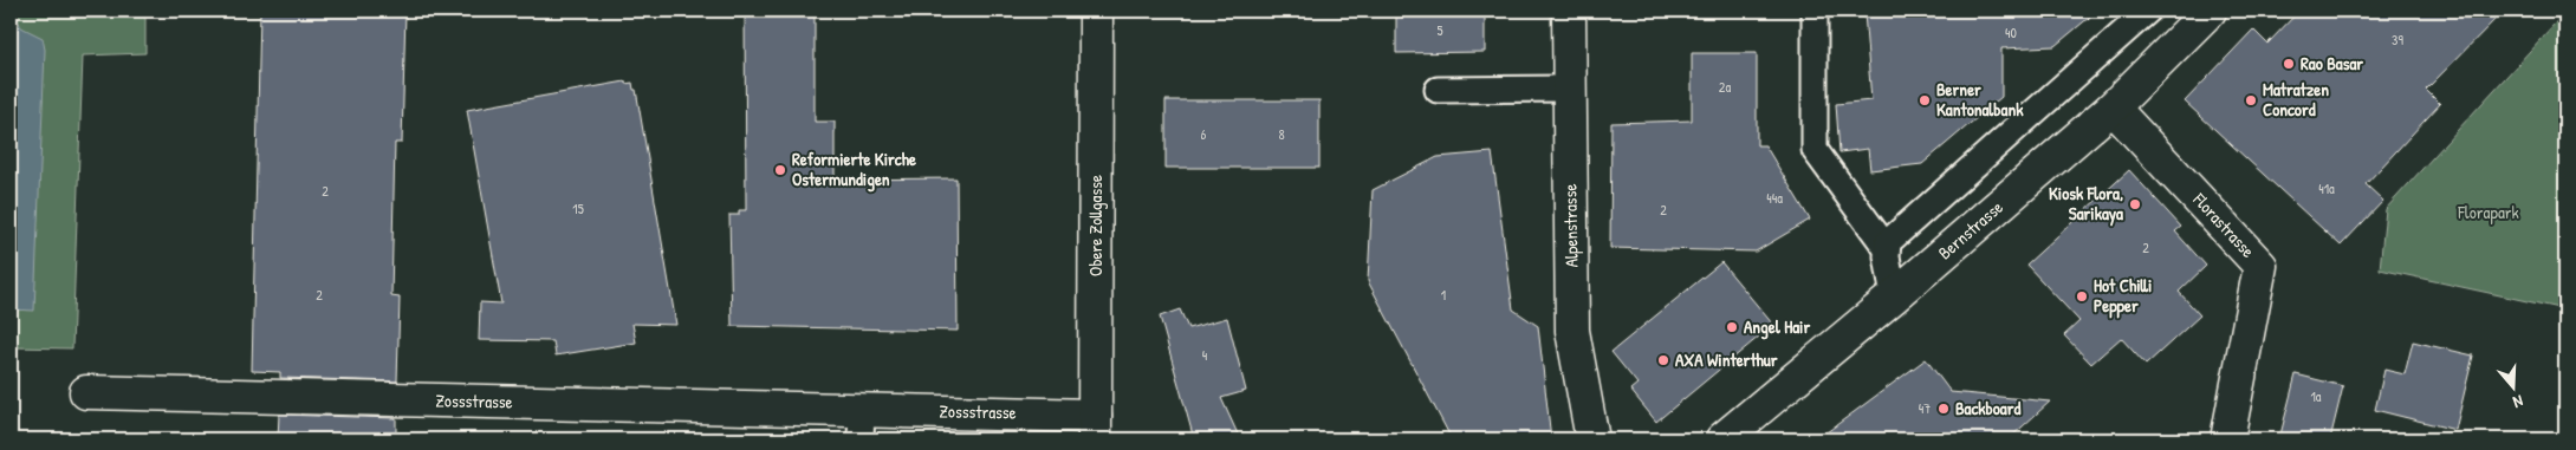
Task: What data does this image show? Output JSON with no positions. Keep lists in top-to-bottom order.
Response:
{
  "streets": {
    "street": [
      "Obere Zollgasse",
      "Alpenstrasse",
      "Florastrasse",
      "Bernstrasse",
      "Zossstrasse"
    ]
  },
  "crossings": [
    ["Obere Zollgasse", "Zossstrasse"],
    ["Florastrasse", "Bernstrasse"]
  ],
  "parks": ["Florapark"],
  "places": [
    "Rao Basar",
    "Berner Kantonalbank",
    "Matratzen Concord",
    "Reformierte Kirche Ostermundigen",
    "Kiosk Flora, Sarikaya",
    "Hot Chilli Pepper",
    "Angel Hair",
    "AXA Winterthur",
    "Backboard"
  ],
  "house_numbers": [
    "5",
    "40",
    "39",
    "2a",
    "6",
    "8",
    "41a",
    "2",
    "44a",
    "15",
    "2",
    "2",
    "2",
    "1",
    "4",
    "1a",
    "47"
  ],
  "north": "bottom"
}
